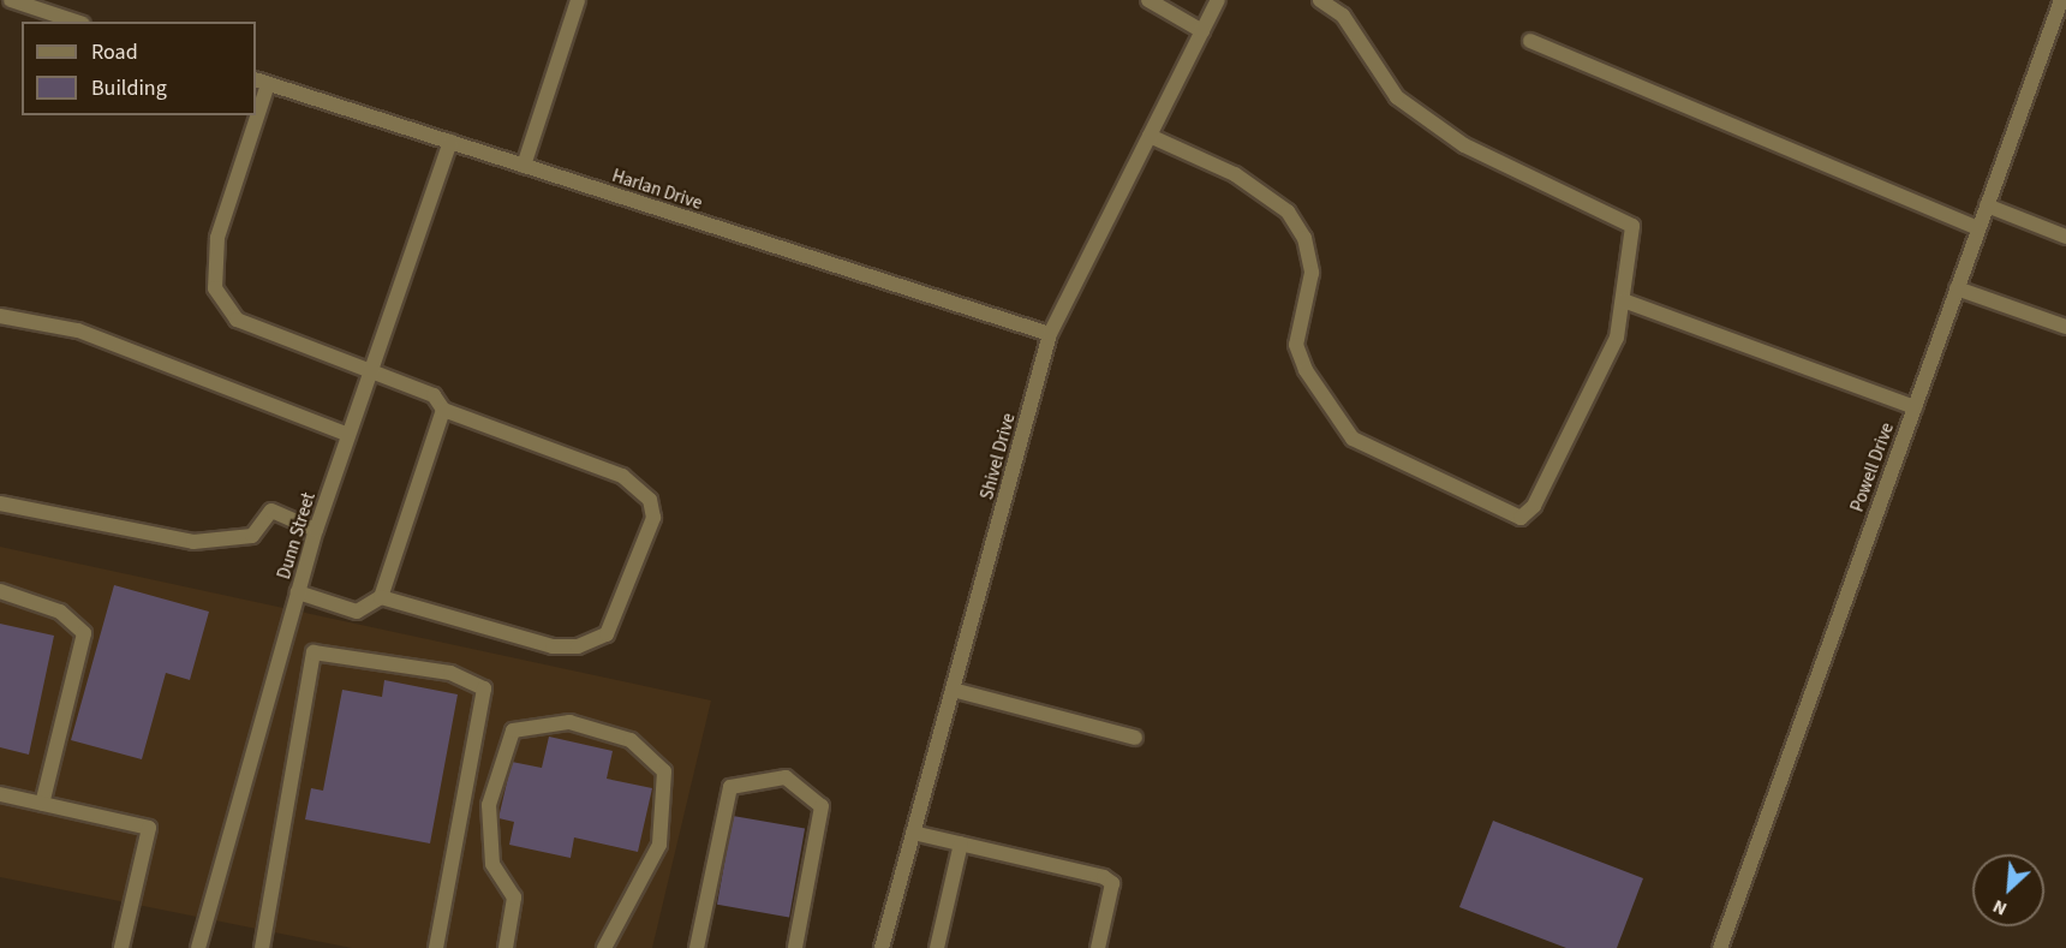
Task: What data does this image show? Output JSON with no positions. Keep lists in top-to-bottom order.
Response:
{
  "streets": {
    "street": [
      "Harlan Drive",
      "Shivel Drive",
      "Powell Drive",
      "Dunn Street"
    ]
  },
  "crossings": [
    ["Harlan Drive", "Shivel Drive"],
    ["Harlan Drive", "Dunn Street"]
  ],
  "legend": ["Road", "Building"],
  "north": "bottom left"
}
